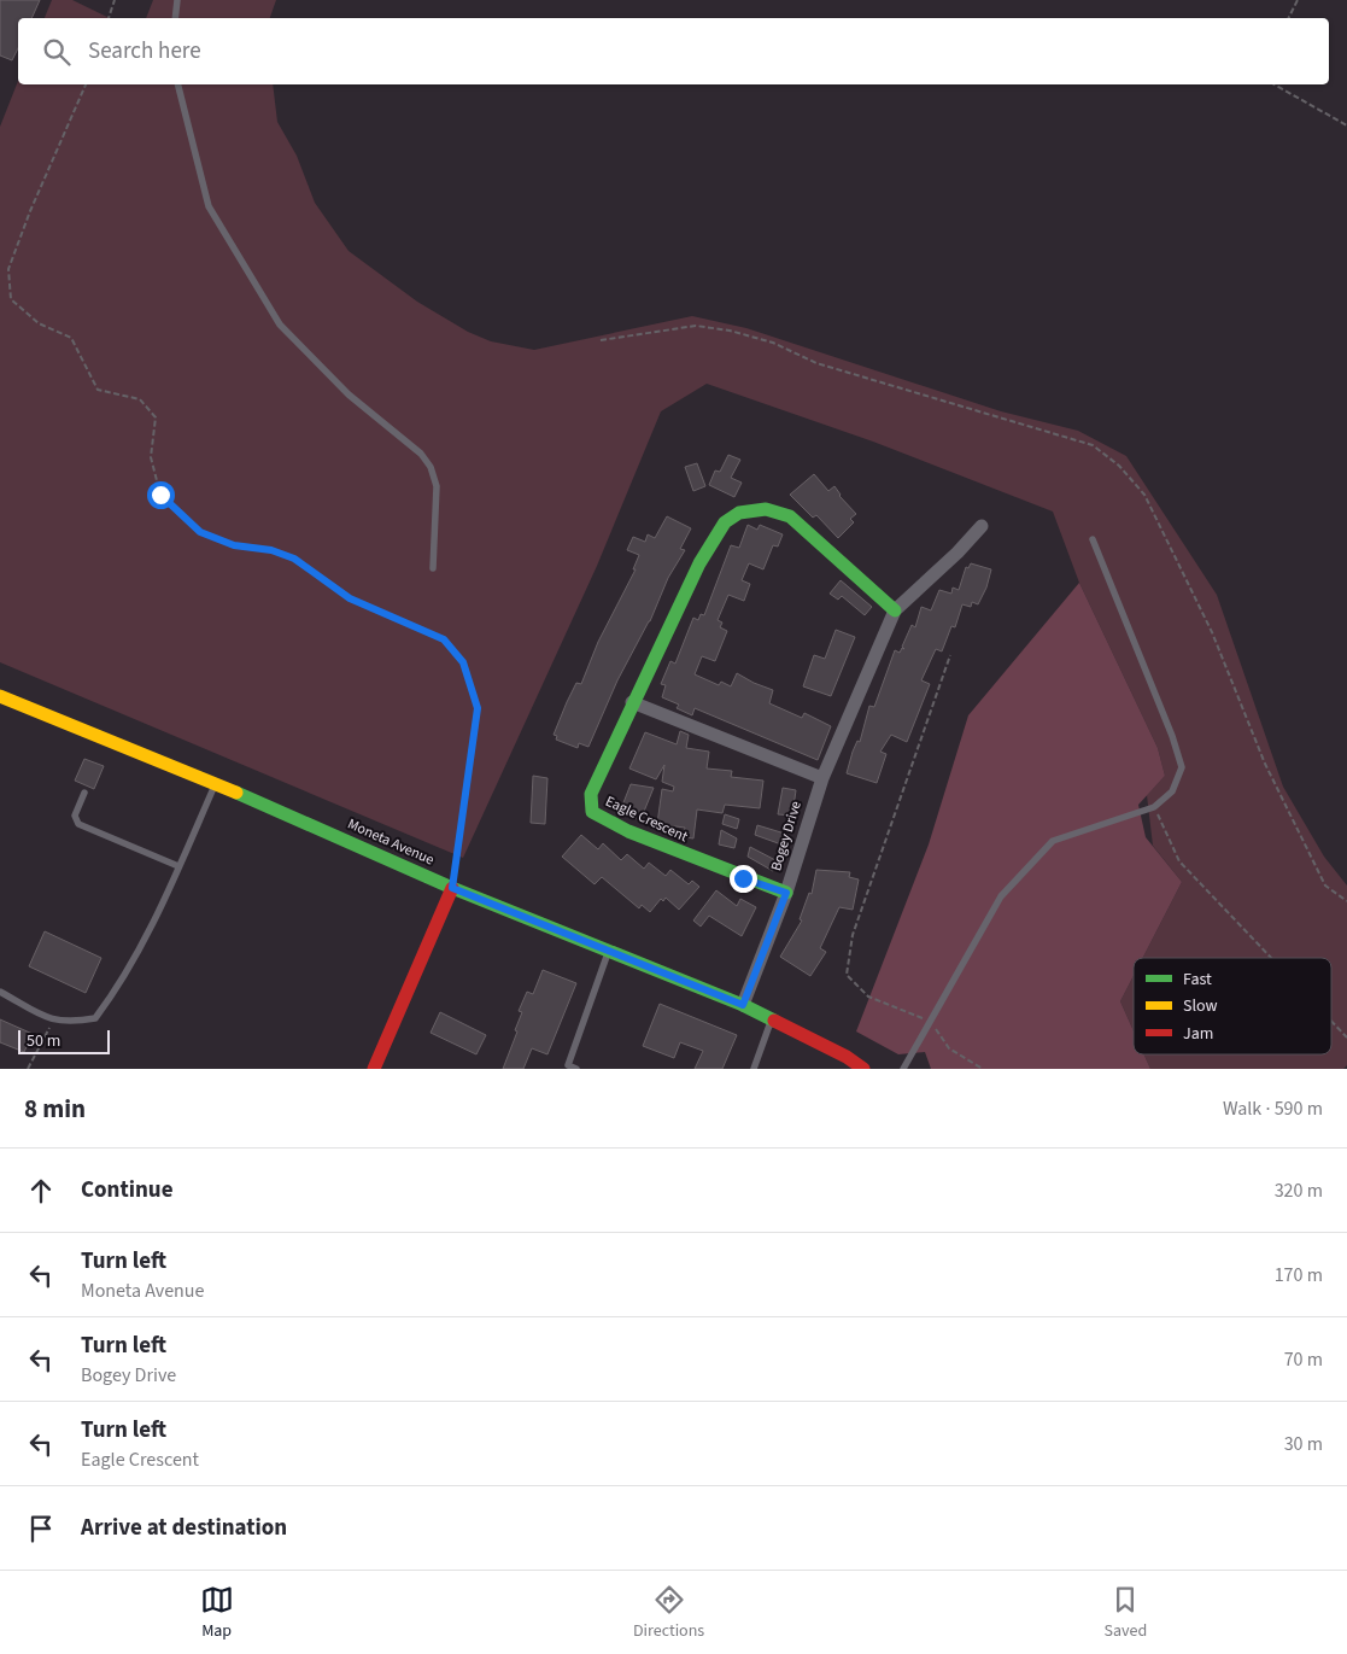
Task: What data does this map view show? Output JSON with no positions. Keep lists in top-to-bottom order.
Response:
{
  "streets": {
    "street": ["Eagle Crescent", "Bogey Drive", "Moneta Avenue"]
  },
  "crossings": [
    ["Eagle Crescent", "Bogey Drive"],
    ["Bogey Drive", "Moneta Avenue"]
  ],
  "legend": ["Fast", "Slow", "Jam"],
  "scale_bar": "50 m",
  "page": {
    "search": "Search here",
    "scale": "50 m",
    "heading": ["8 min", "Walk · 590 m"],
    "list": [
      ["Continue", "320 m"],
      ["Turn left", "Moneta Avenue", "170 m"],
      ["Turn left", "Bogey Drive", "70 m"],
      ["Turn left", "Eagle Crescent", "30 m"],
      "Arrive at destination"
    ],
    "nav": ["Map", "Directions", "Saved"]
  }
}
